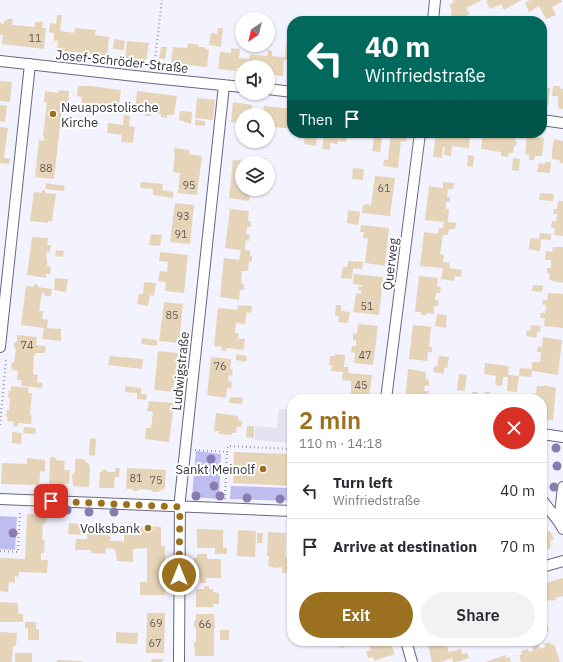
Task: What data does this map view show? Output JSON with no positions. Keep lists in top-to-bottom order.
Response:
{
  "streets": {
    "street": ["Josef-Schröder-Straße", "Querweg", "Ludwigstraße"]
  },
  "crossings": [
    ["Josef-Schröder-Straße", "Ludwigstraße"]
  ],
  "places": ["Neuapostolische Kirche", "Sankt Meinolf", "Volksbank"],
  "house_numbers": [
    "11",
    "88",
    "95",
    "61",
    "93",
    "91",
    "51",
    "85",
    "74",
    "47",
    "76",
    "45",
    "81",
    "75",
    "69",
    "66",
    "67"
  ],
  "north": "bottom left",
  "page": {
    "turn": ["40 m", "Winfriedstraße"],
    "then": "Then",
    "heading": ["2 min", "110 m · 14:18"],
    "list": [
      {
        "name": "Turn left",
        "note": "Winfriedstraße",
        "value": "40 m"
      },
      {
        "name": "Arrive at destination",
        "value": "70 m"
      }
    ],
    "buttons": ["Exit", "Share"]
  }
}
